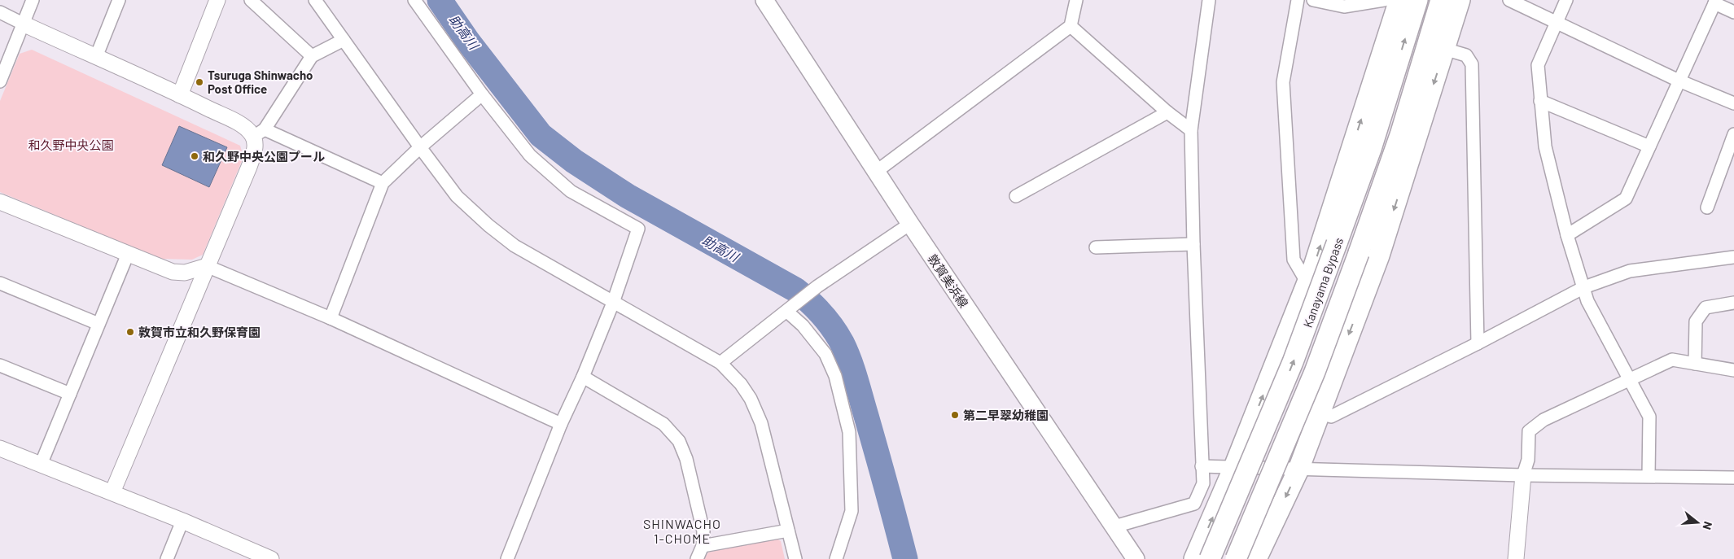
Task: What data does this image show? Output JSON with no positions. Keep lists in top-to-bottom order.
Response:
{
  "streets": {
    "highway": ["Kanayama Bypass"],
    "main road": ["敦賀美浜線"]
  },
  "districts": ["SHINWACHO 1-CHOME"],
  "water": ["助高川"],
  "parks": ["和久野中央公園"],
  "places": [
    "Tsuruga Shinwacho Post Office",
    "和久野中央公園プール",
    "敦賀市立和久野保育園",
    "第二早翠幼稚園"
  ],
  "north": "right"
}
